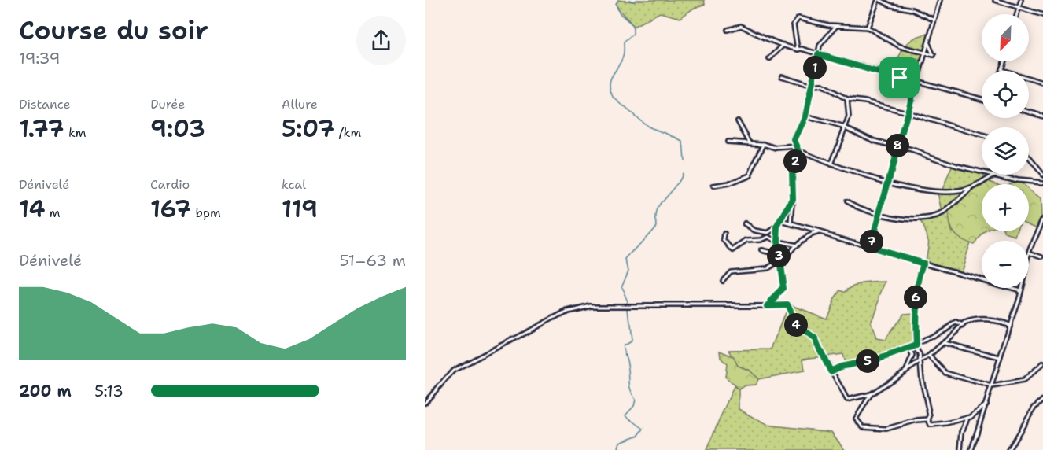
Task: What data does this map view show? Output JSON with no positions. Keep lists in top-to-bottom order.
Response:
{
  "north": "bottom left",
  "page": {
    "heading": ["Course du soir", "19:39"],
    "map_buttons": ["+", "−"],
    "pins": [
      "1",
      "8",
      "2",
      "7",
      "3",
      "6",
      "4",
      "5"
    ],
    "stats": [
      ["Distance", "1.77 km"],
      ["Durée", "9:03"],
      ["Allure", "5:07 /km"],
      ["Dénivelé", "14 m"],
      ["Cardio", "167 bpm"],
      ["kcal", "119"]
    ],
    "chart": ["Dénivelé", "51–63 m"],
    "list": [
      {
        "name": "200 m",
        "note": "5:13"
      }
    ]
  }
}
